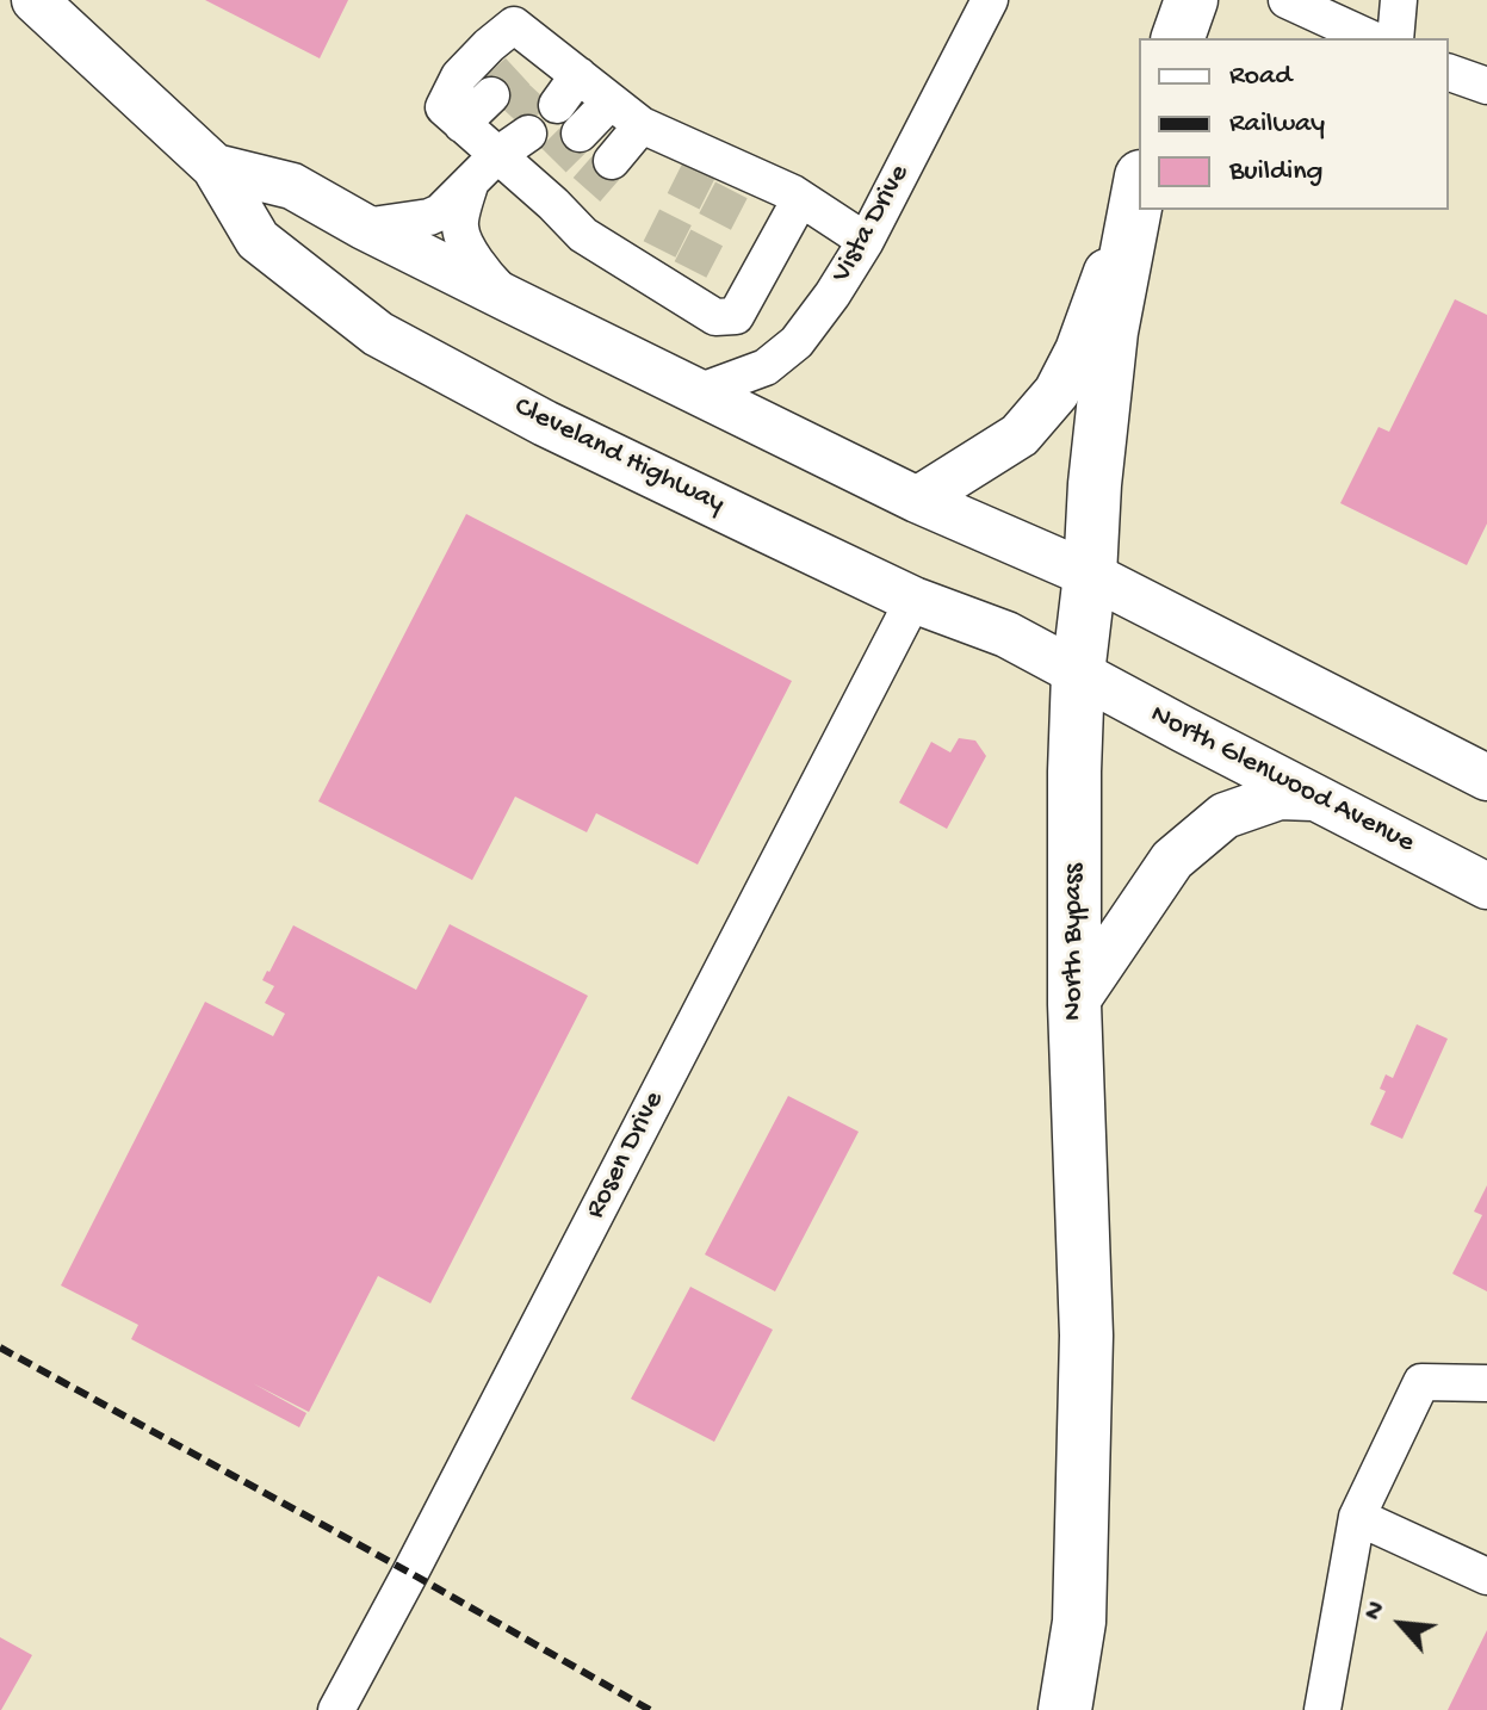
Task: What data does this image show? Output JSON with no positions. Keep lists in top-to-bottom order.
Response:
{
  "streets": {
    "highway": ["North Bypass"],
    "main road": ["Cleveland Highway", "North Glenwood Avenue"],
    "street": ["Vista Drive", "Rosen Drive"]
  },
  "crossings": [
    ["Vista Drive", "Cleveland Highway"],
    ["Cleveland Highway", "North Glenwood Avenue"],
    ["Cleveland Highway", "North Bypass"],
    ["Cleveland Highway", "Rosen Drive"],
    ["North Glenwood Avenue", "North Bypass"]
  ],
  "legend": ["Road", "Railway", "Building"],
  "north": "top left"
}
